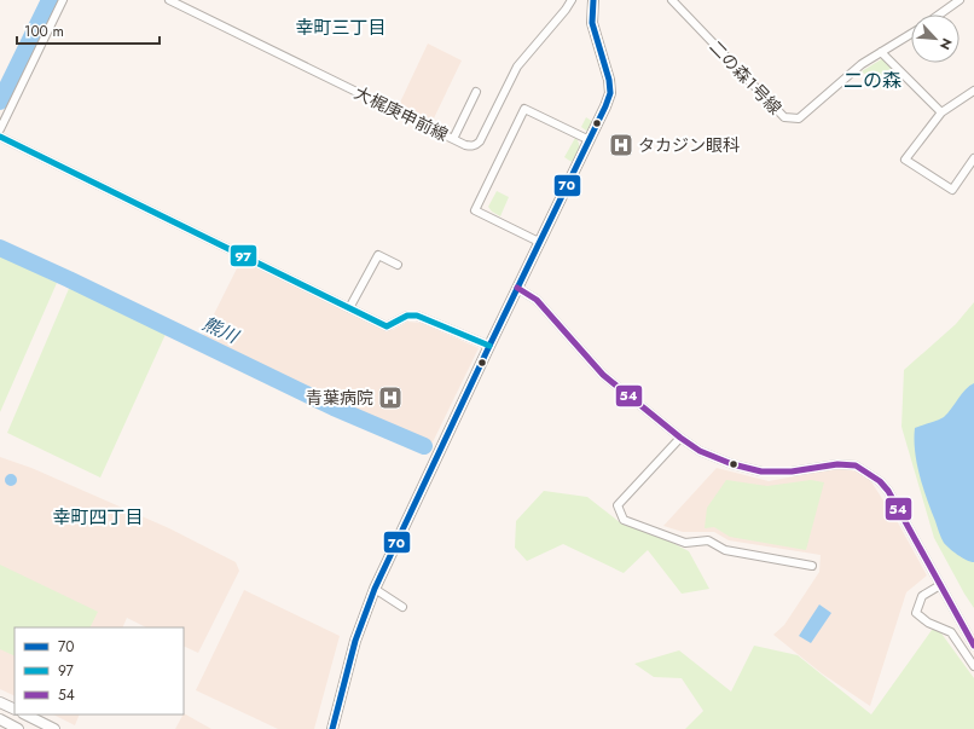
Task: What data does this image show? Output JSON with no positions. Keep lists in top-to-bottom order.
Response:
{
  "streets": {
    "street": ["二の森１号線", "大梶庚申前線"]
  },
  "districts": ["幸町三丁目", "二の森", "幸町四丁目"],
  "water": ["熊川"],
  "places": {
    "hospital": ["タカジン眼科", "青葉病院"]
  },
  "lines": ["transit line 70", "transit line 97", "transit line 54"],
  "legend": ["70", "97", "54"],
  "scale_bar": "100 m",
  "north": "bottom right"
}
